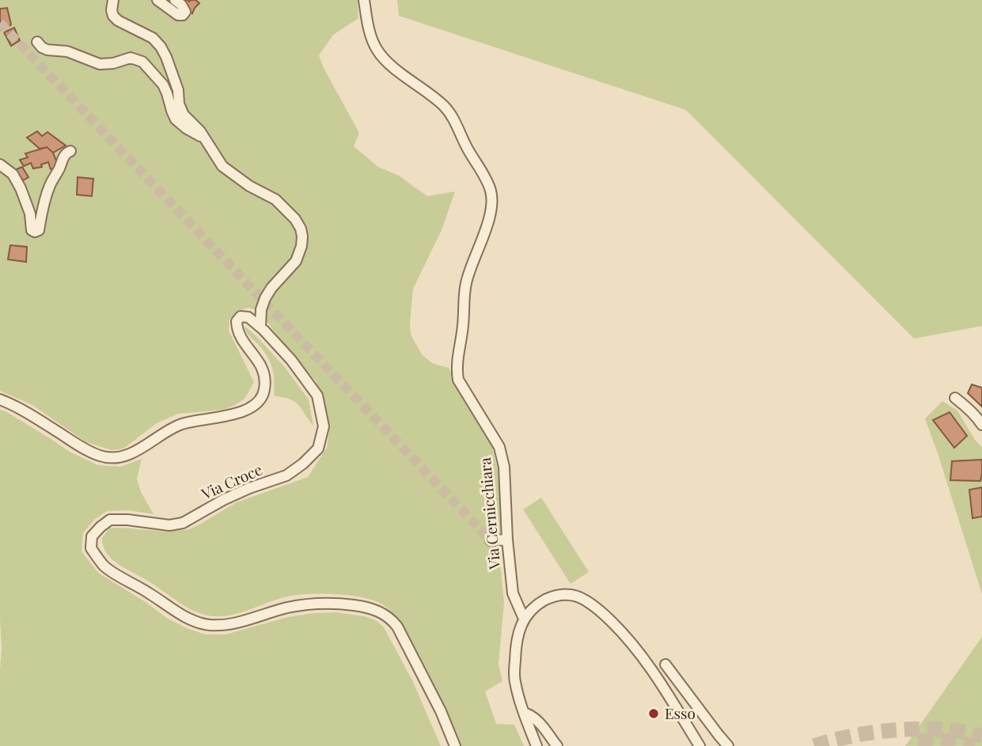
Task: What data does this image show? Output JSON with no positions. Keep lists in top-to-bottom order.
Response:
{
  "streets": {
    "street": ["Via Croce", "Via Cernicchiara"]
  },
  "places": ["Esso"]
}
